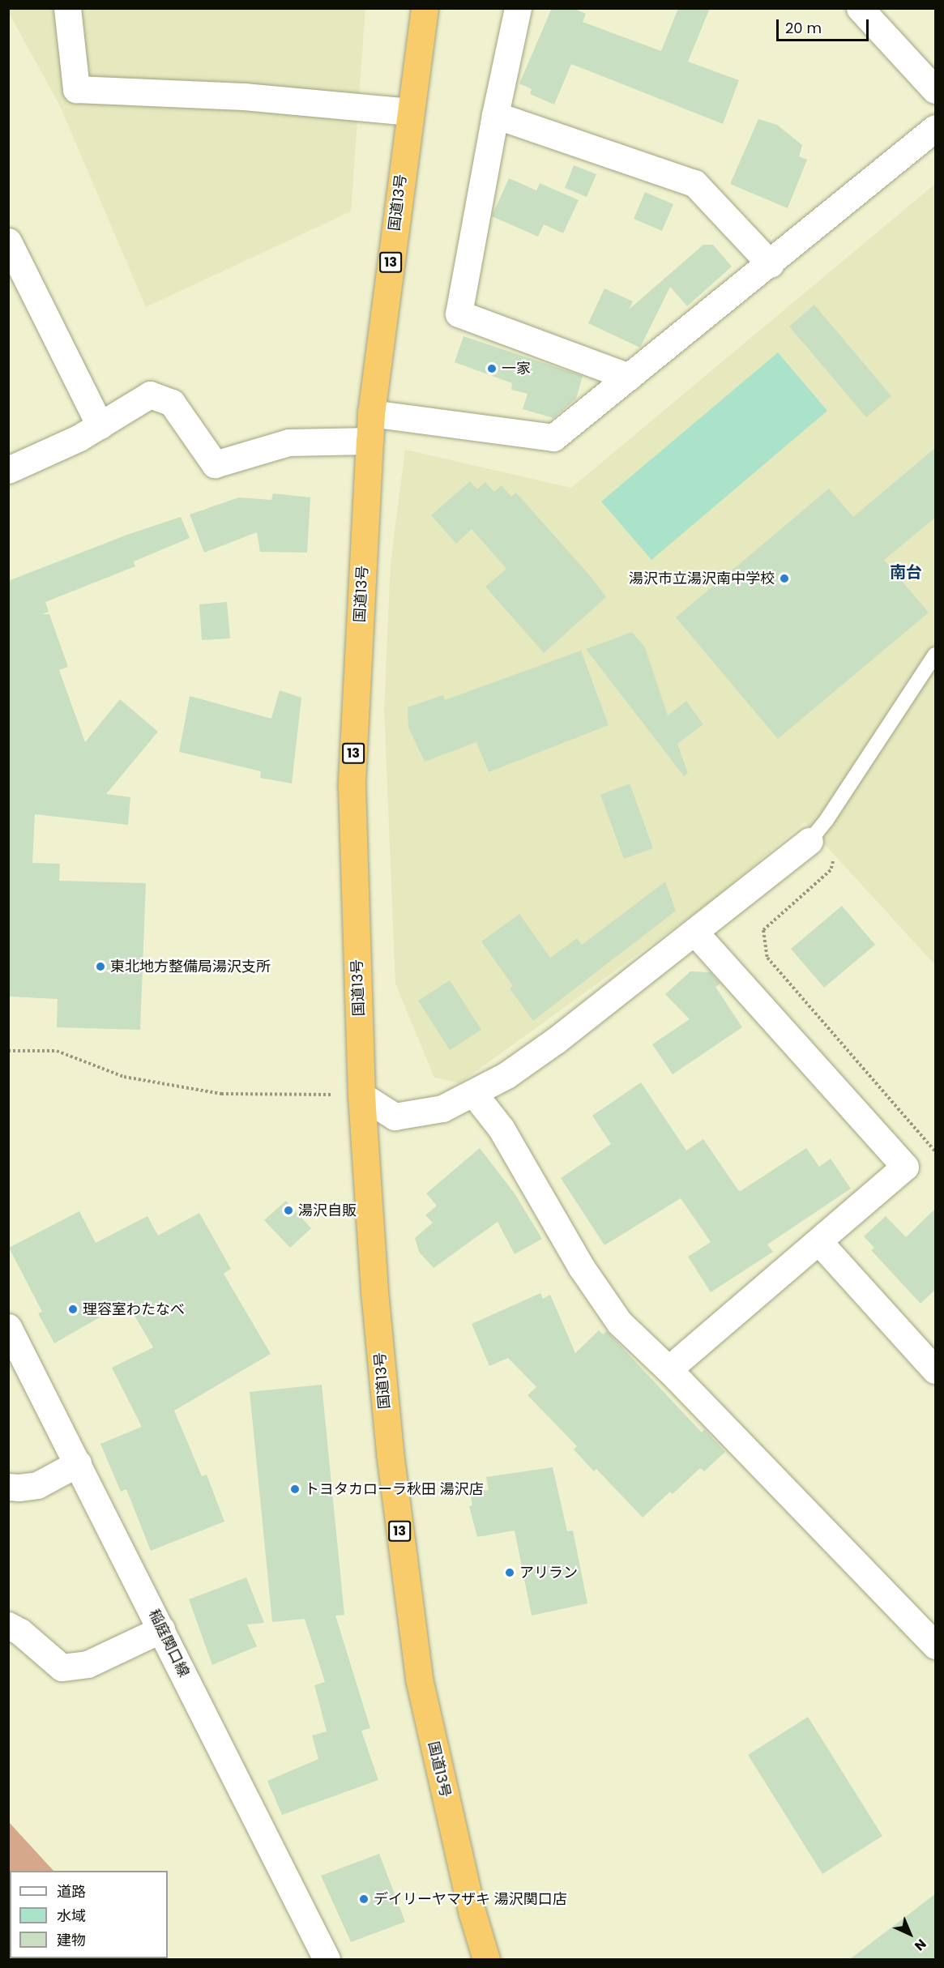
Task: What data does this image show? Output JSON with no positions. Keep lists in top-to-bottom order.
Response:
{
  "streets": {
    "highway": ["国道13号", "13"],
    "street": ["稲庭関口線"]
  },
  "districts": ["南台"],
  "places": [
    "一家",
    "湯沢市立湯沢南中学校",
    "東北地方整備局湯沢支所",
    "湯沢自販",
    "理容室わたなべ",
    "トヨタカローラ秋田 湯沢店",
    "アリラン",
    "デイリーヤマザキ 湯沢関口店"
  ],
  "legend": ["道路", "水域", "建物"],
  "scale_bar": "20 m",
  "north": "bottom right"
}
